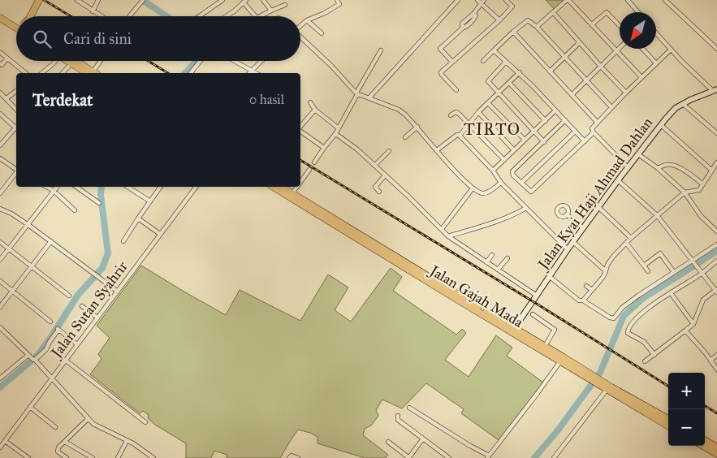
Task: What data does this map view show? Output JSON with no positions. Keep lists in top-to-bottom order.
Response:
{
  "streets": {
    "highway": ["Jalan Gajah Mada"],
    "street": ["Jalan Kyai Haji Ahmad Dahlan", "Jalan Sutan Syahrir"]
  },
  "crossings": [
    ["Jalan Kyai Haji Ahmad Dahlan", "Jalan Gajah Mada"]
  ],
  "districts": ["TIRTO"],
  "north": "bottom left",
  "page": {
    "search": "Cari di sini",
    "heading": ["Terdekat", "0 hasil"],
    "map_buttons": ["+", "−"]
  }
}
